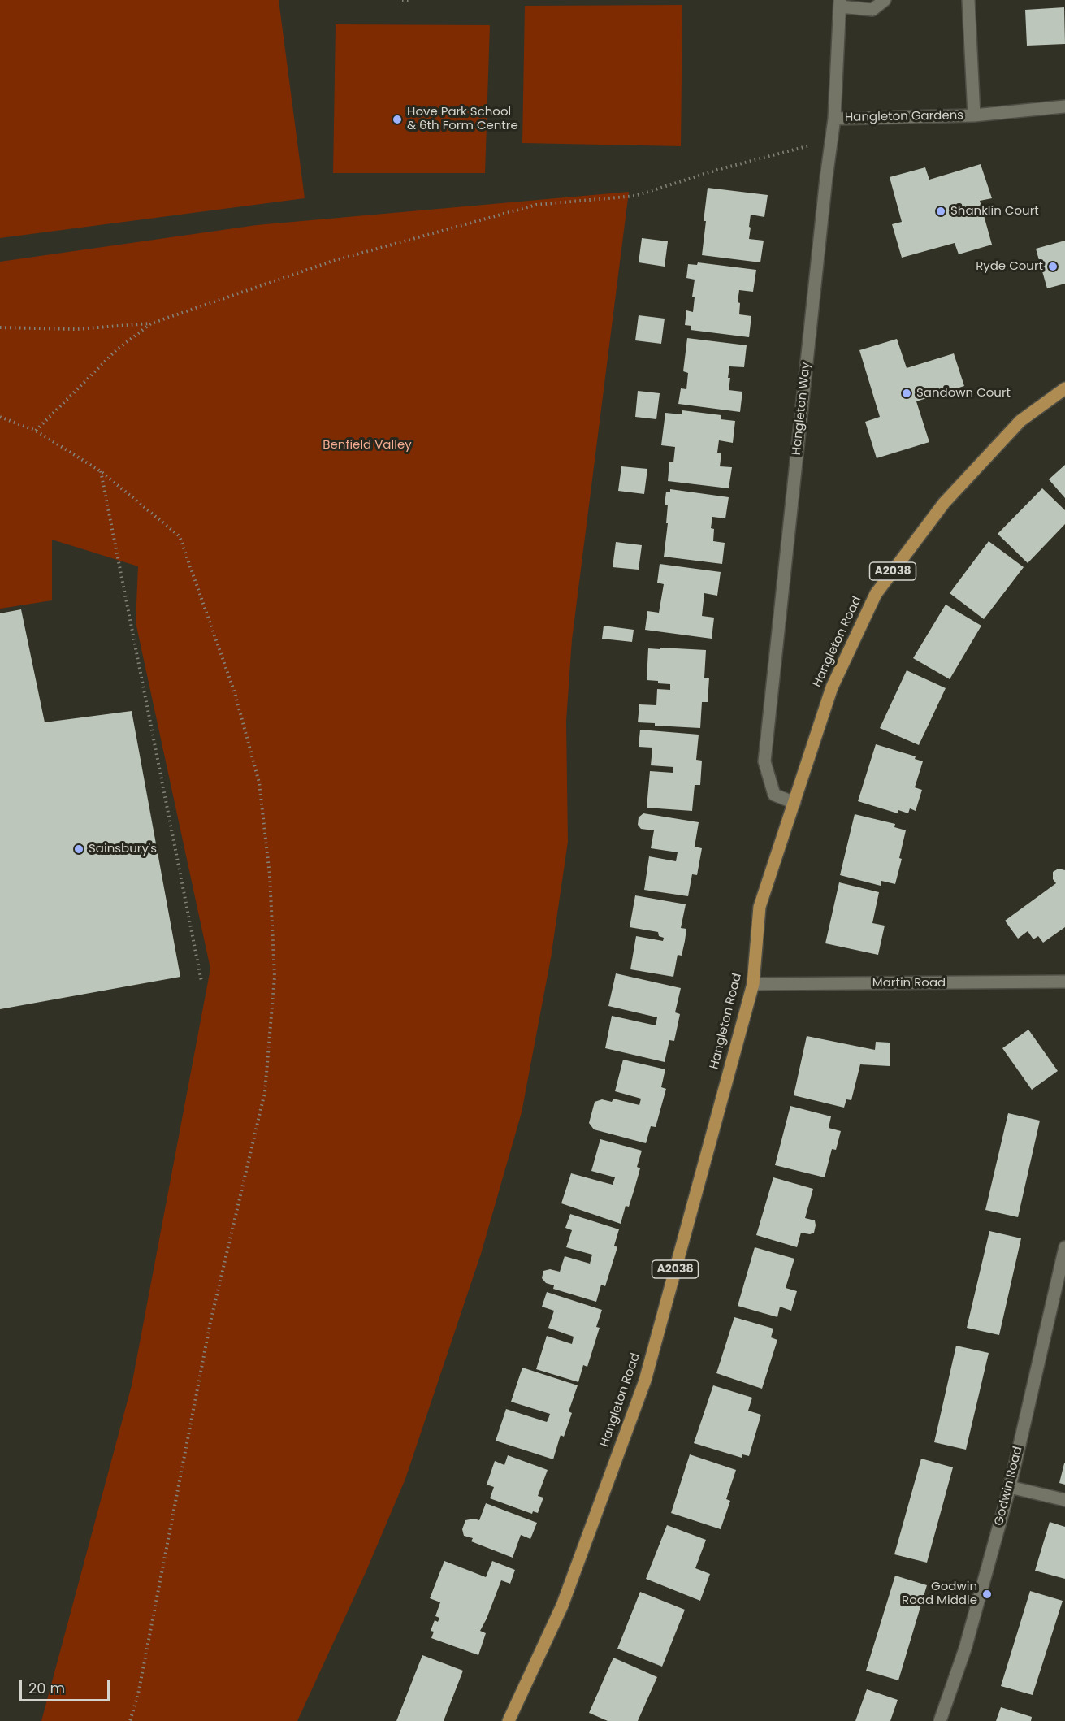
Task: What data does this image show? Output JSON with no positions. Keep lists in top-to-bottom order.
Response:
{
  "streets": {
    "main road": ["A2038", "Hangleton Road"],
    "street": [
      "Hangleton Gardens",
      "Hangleton Way",
      "Martin Road",
      "Godwin Road"
    ]
  },
  "crossings": [
    ["Hangleton Gardens", "Hangleton Way"],
    ["Hangleton Way", "Hangleton Road"],
    ["Hangleton Road", "Martin Road"]
  ],
  "parks": ["Benfield Valley"],
  "places": [
    "Hove Park School & 6th Form Centre",
    "Shanklin Court",
    "Ryde Court",
    "Sandown Court",
    "Sainsbury's",
    "Godwin Road Middle"
  ],
  "scale_bar": "20 m"
}
